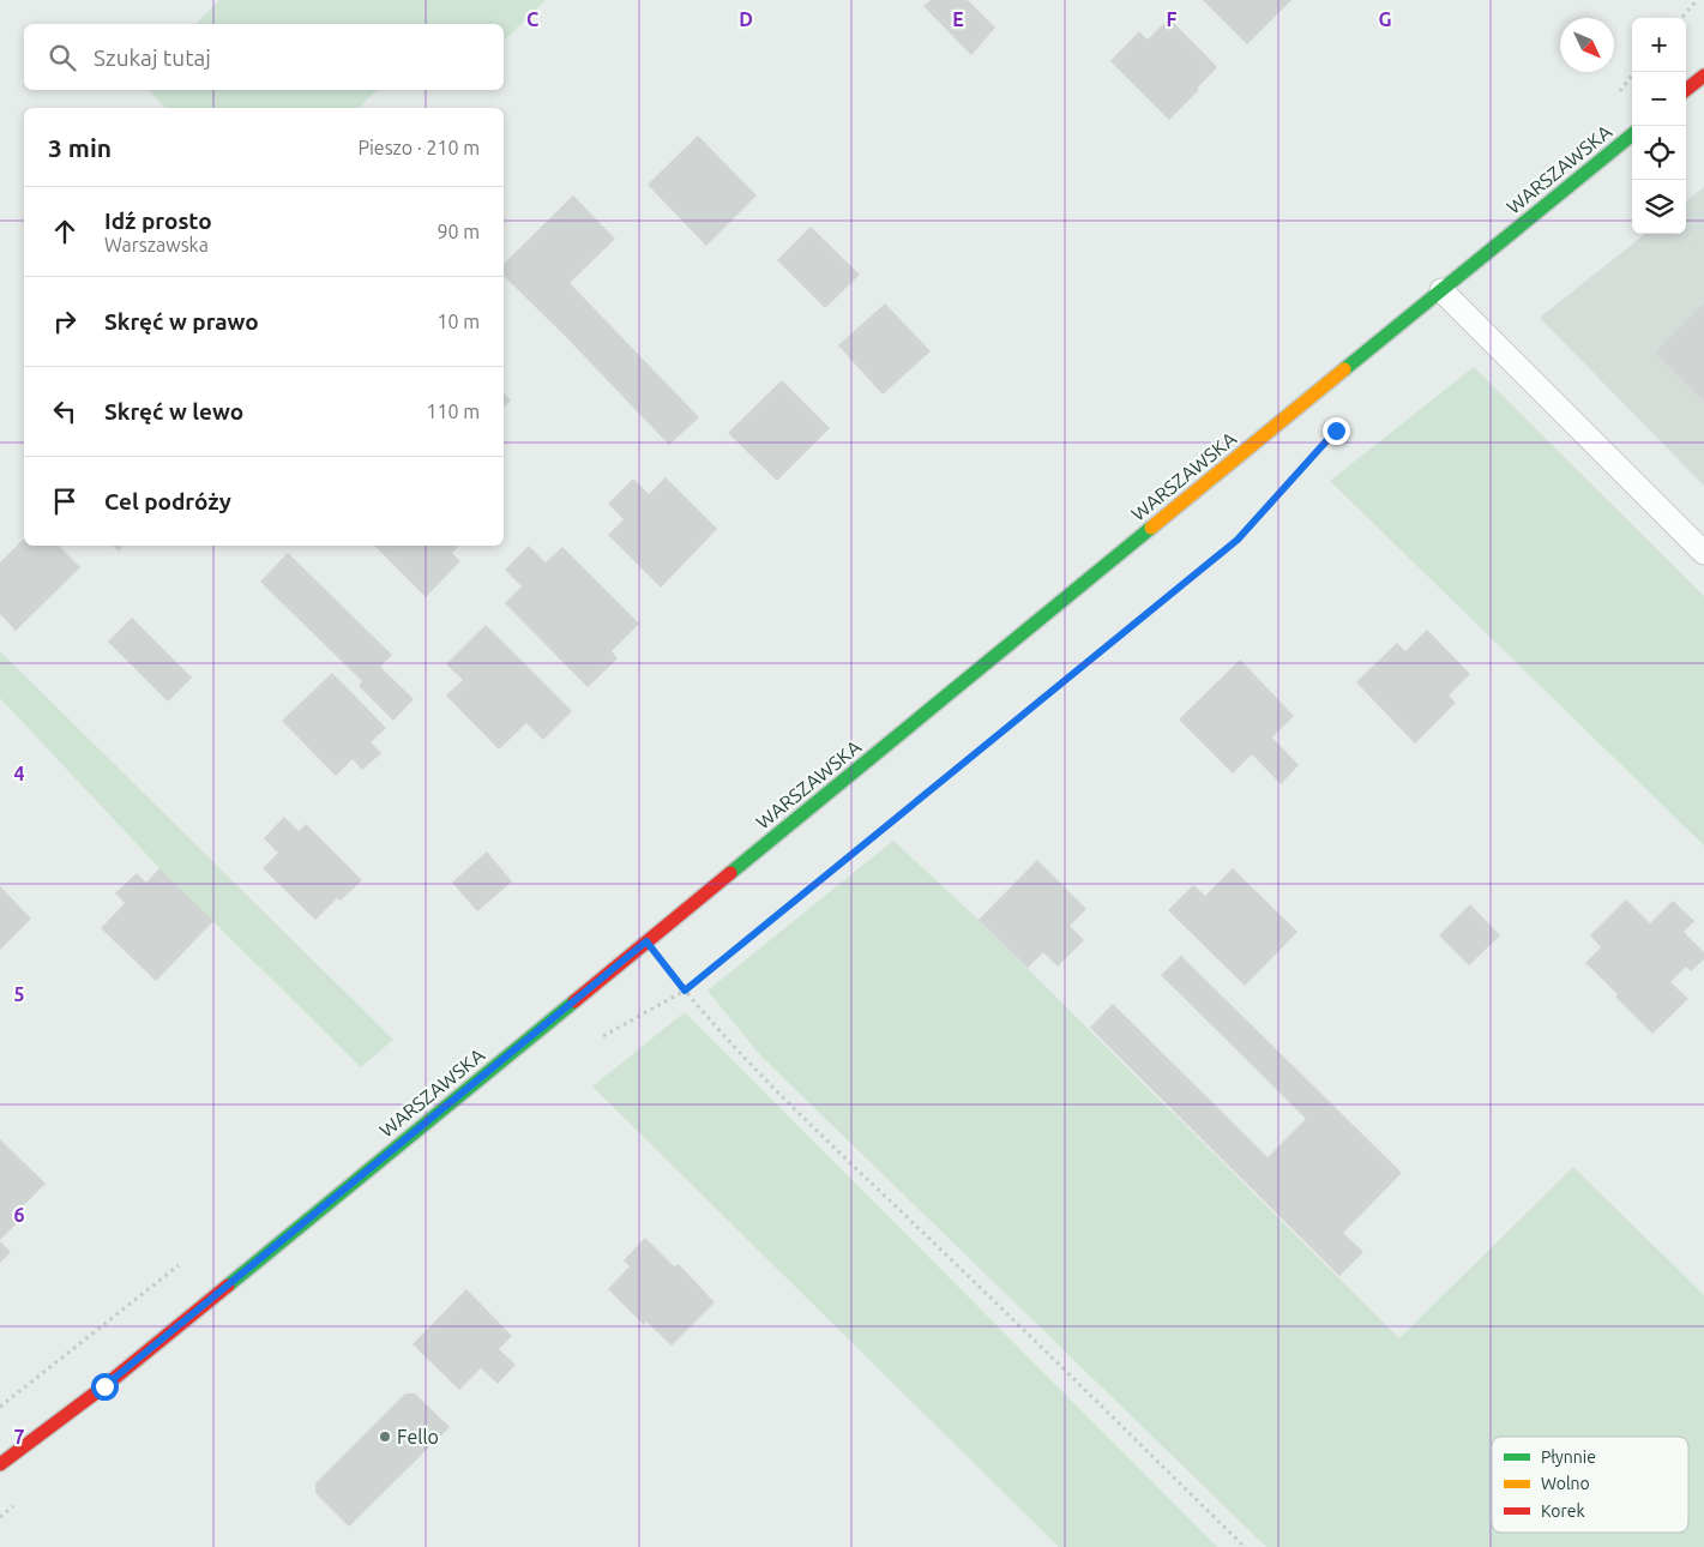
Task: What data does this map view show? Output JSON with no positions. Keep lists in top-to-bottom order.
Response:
{
  "streets": {
    "main road": ["WARSZAWSKA"]
  },
  "places": ["Fello"],
  "legend": ["Płynnie", "Wolno", "Korek"],
  "north": "bottom right",
  "page": {
    "map_buttons": ["+", "−"],
    "search": "Szukaj tutaj",
    "heading": ["3 min", "Pieszo · 210 m"],
    "list": [
      ["Idź prosto", "Warszawska", "90 m"],
      ["Skręć w prawo", "10 m"],
      ["Skręć w lewo", "110 m"],
      "Cel podróży"
    ]
  },
  "grid": {
    "columns": [
      "C",
      "D",
      "E",
      "F",
      "G"
    ],
    "rows": [
      "4",
      "5",
      "6",
      "7"
    ]
  }
}
